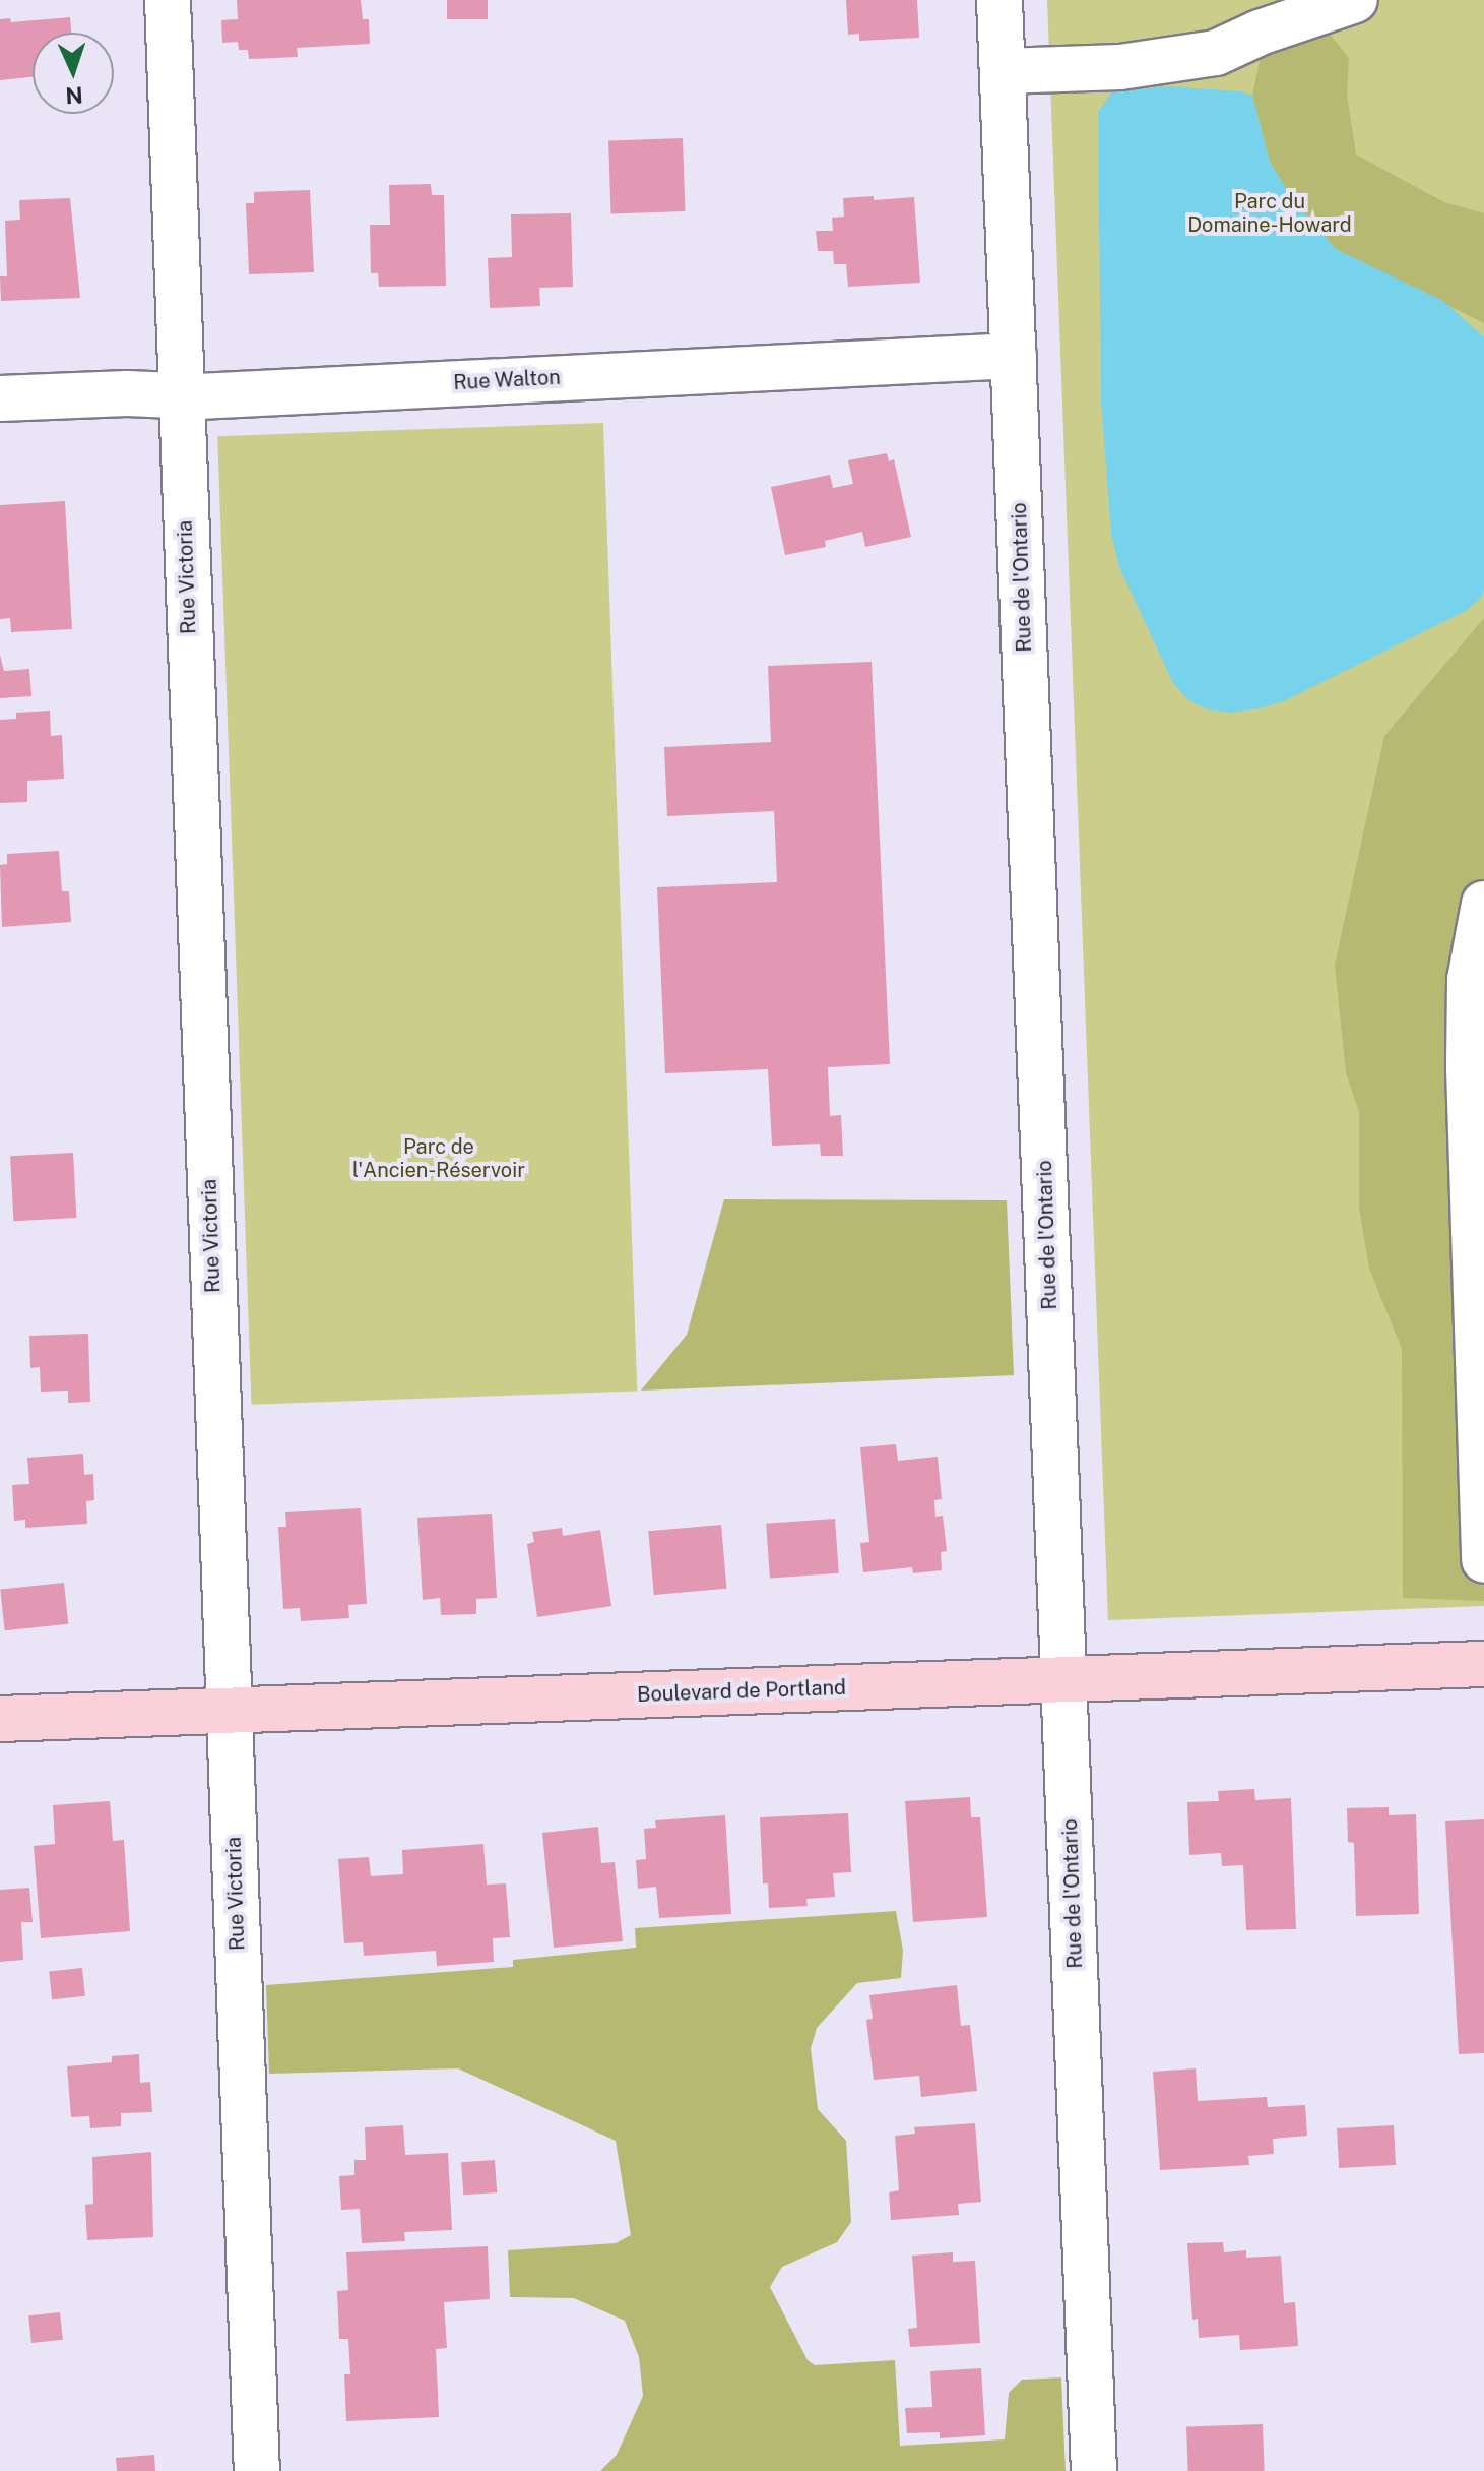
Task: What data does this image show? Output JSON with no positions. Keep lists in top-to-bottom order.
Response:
{
  "streets": {
    "main road": ["Boulevard de Portland"],
    "street": ["Rue Walton", "Rue Victoria", "Rue de l'Ontario"]
  },
  "crossings": [
    ["Rue Walton", "Rue Victoria"],
    ["Rue Walton", "Rue de l'Ontario"],
    ["Rue Victoria", "Boulevard de Portland"],
    ["Rue de l'Ontario", "Boulevard de Portland"]
  ],
  "parks": ["Parc du Domaine-Howard", "Parc de l'Ancien-Réservoir"],
  "north": "bottom"
}
